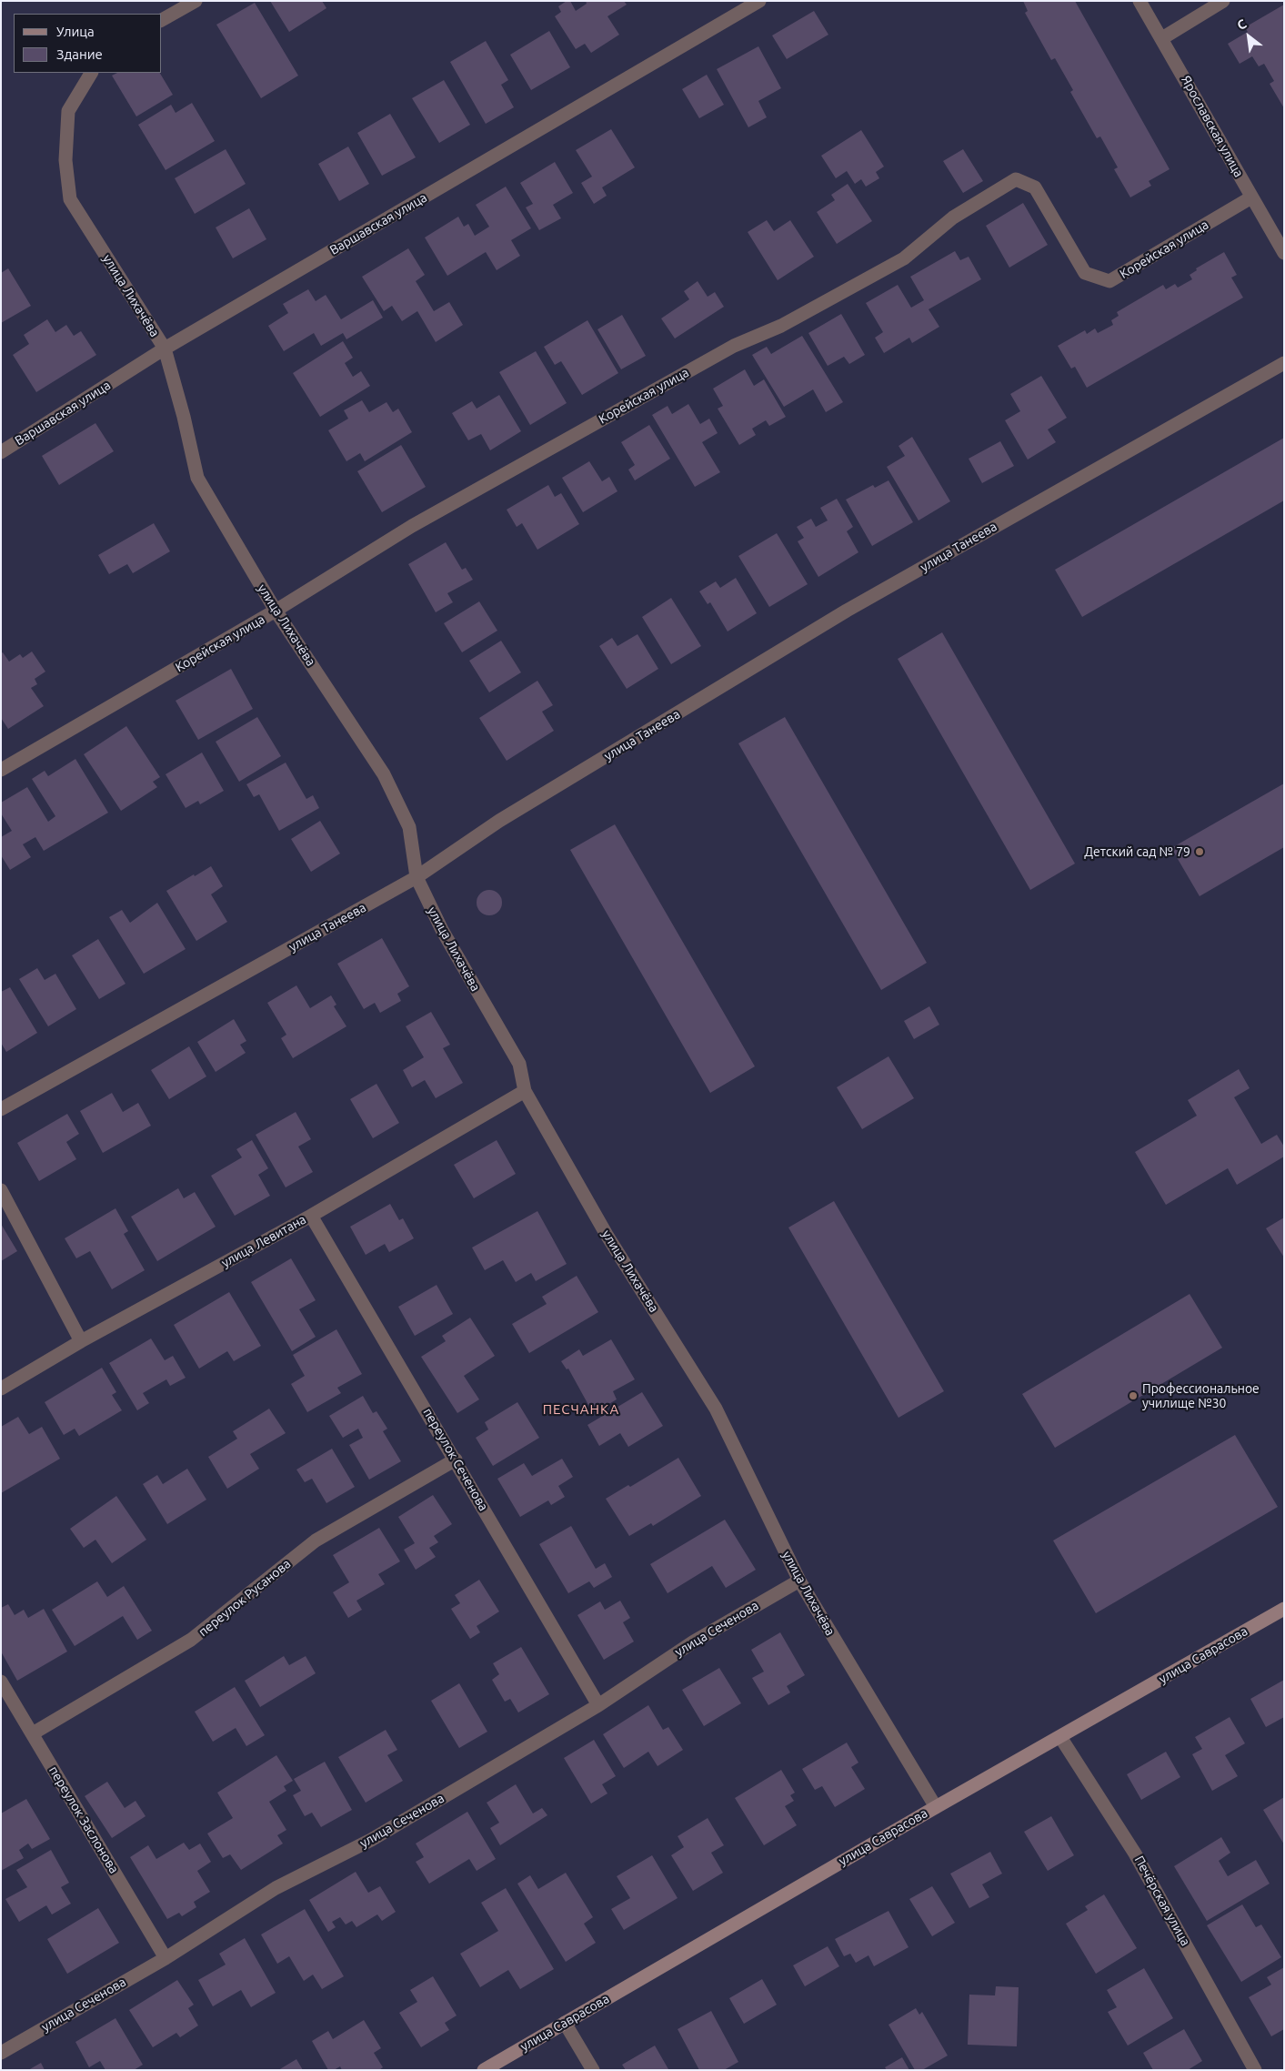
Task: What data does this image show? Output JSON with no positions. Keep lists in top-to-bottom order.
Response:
{
  "streets": {
    "street": [
      "Ярославская улица",
      "Варшавская улица",
      "Корейская улица",
      "улица Лихачёва",
      "улица Танеева",
      "улица Левитана",
      "переулок Сеченова",
      "переулок Русанова",
      "улица Сеченова",
      "улица Саврасова",
      "переулок Заслонова",
      "Печёрская улица"
    ]
  },
  "crossings": [
    ["Ярославская улица", "Корейская улица"],
    ["Варшавская улица", "улица Лихачёва"],
    ["Корейская улица", "улица Лихачёва"],
    ["улица Лихачёва", "улица Танеева"],
    ["улица Лихачёва", "улица Левитана"],
    ["улица Лихачёва", "улица Сеченова"],
    ["улица Лихачёва", "улица Саврасова"],
    ["улица Левитана", "переулок Сеченова"],
    ["переулок Сеченова", "переулок Русанова"],
    ["переулок Сеченова", "улица Сеченова"],
    ["переулок Русанова", "переулок Заслонова"],
    ["улица Сеченова", "переулок Заслонова"],
    ["улица Саврасова", "Печёрская улица"]
  ],
  "districts": ["ПЕСЧАНКА"],
  "places": ["Детский сад № 79", "Профессиональное училище №30"],
  "legend": ["Улица", "Здание"],
  "north": "top left"
}
